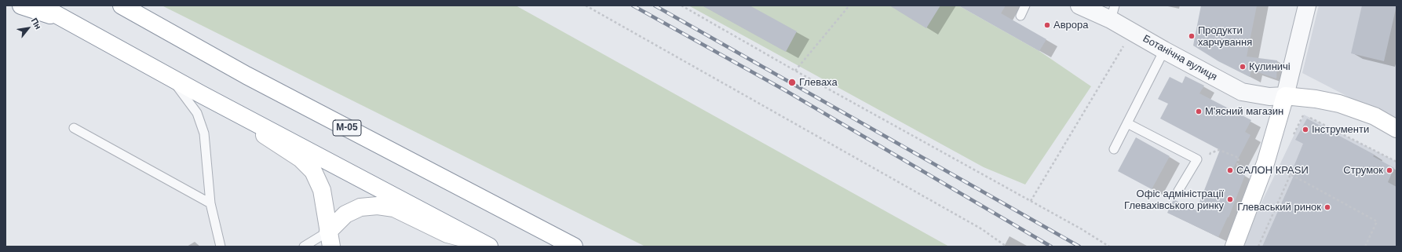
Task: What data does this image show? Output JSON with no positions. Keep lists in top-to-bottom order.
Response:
{
  "streets": {
    "main road": ["Ботанічна вулиця", "М-05"]
  },
  "places": [
    "Аврора",
    "Продукти харчування",
    "Кулиничі",
    "Глеваха",
    "М'ясний магазин",
    "Інструменти",
    "САЛОН КРАSИ",
    "Струмок",
    "Офіс адміністрації Глевахівського ринку",
    "Глеваський ринок"
  ],
  "north": "top right"
}
